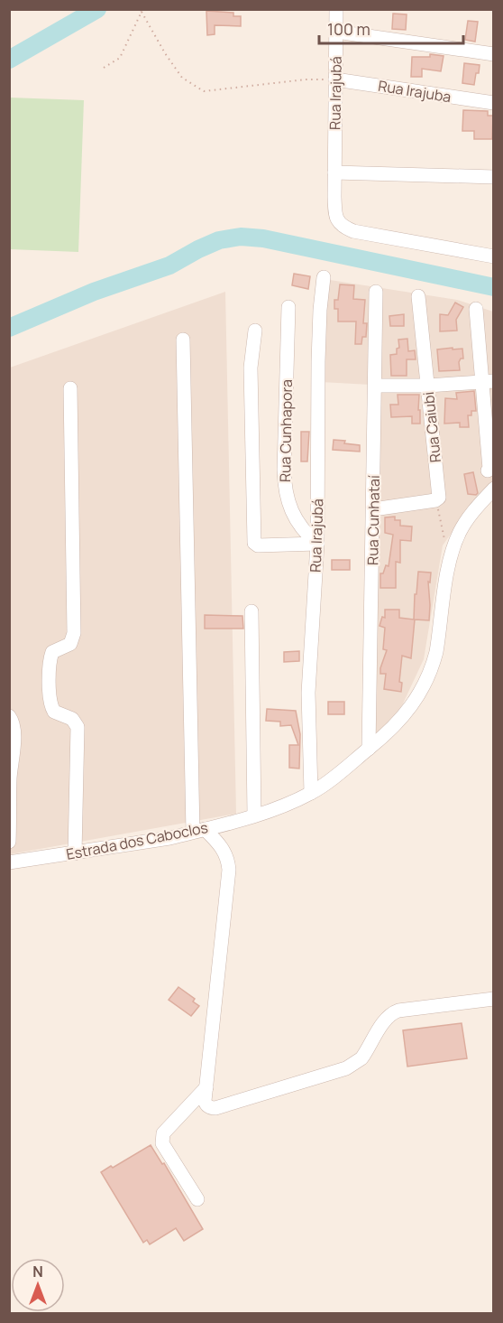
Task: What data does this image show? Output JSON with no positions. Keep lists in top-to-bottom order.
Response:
{
  "streets": {
    "street": [
      "Rua Irajuba",
      "Rua Irajubá",
      "Rua Caiubi",
      "Rua Cunhapora",
      "Rua Cunhataí",
      "Estrada dos Caboclos"
    ]
  },
  "crossings": [
    ["Rua Irajuba", "Rua Irajubá"],
    ["Rua Irajubá", "Rua Cunhapora"],
    ["Rua Irajubá", "Estrada dos Caboclos"],
    ["Rua Cunhataí", "Estrada dos Caboclos"]
  ],
  "scale_bar": "100 m",
  "north": "top"
}
